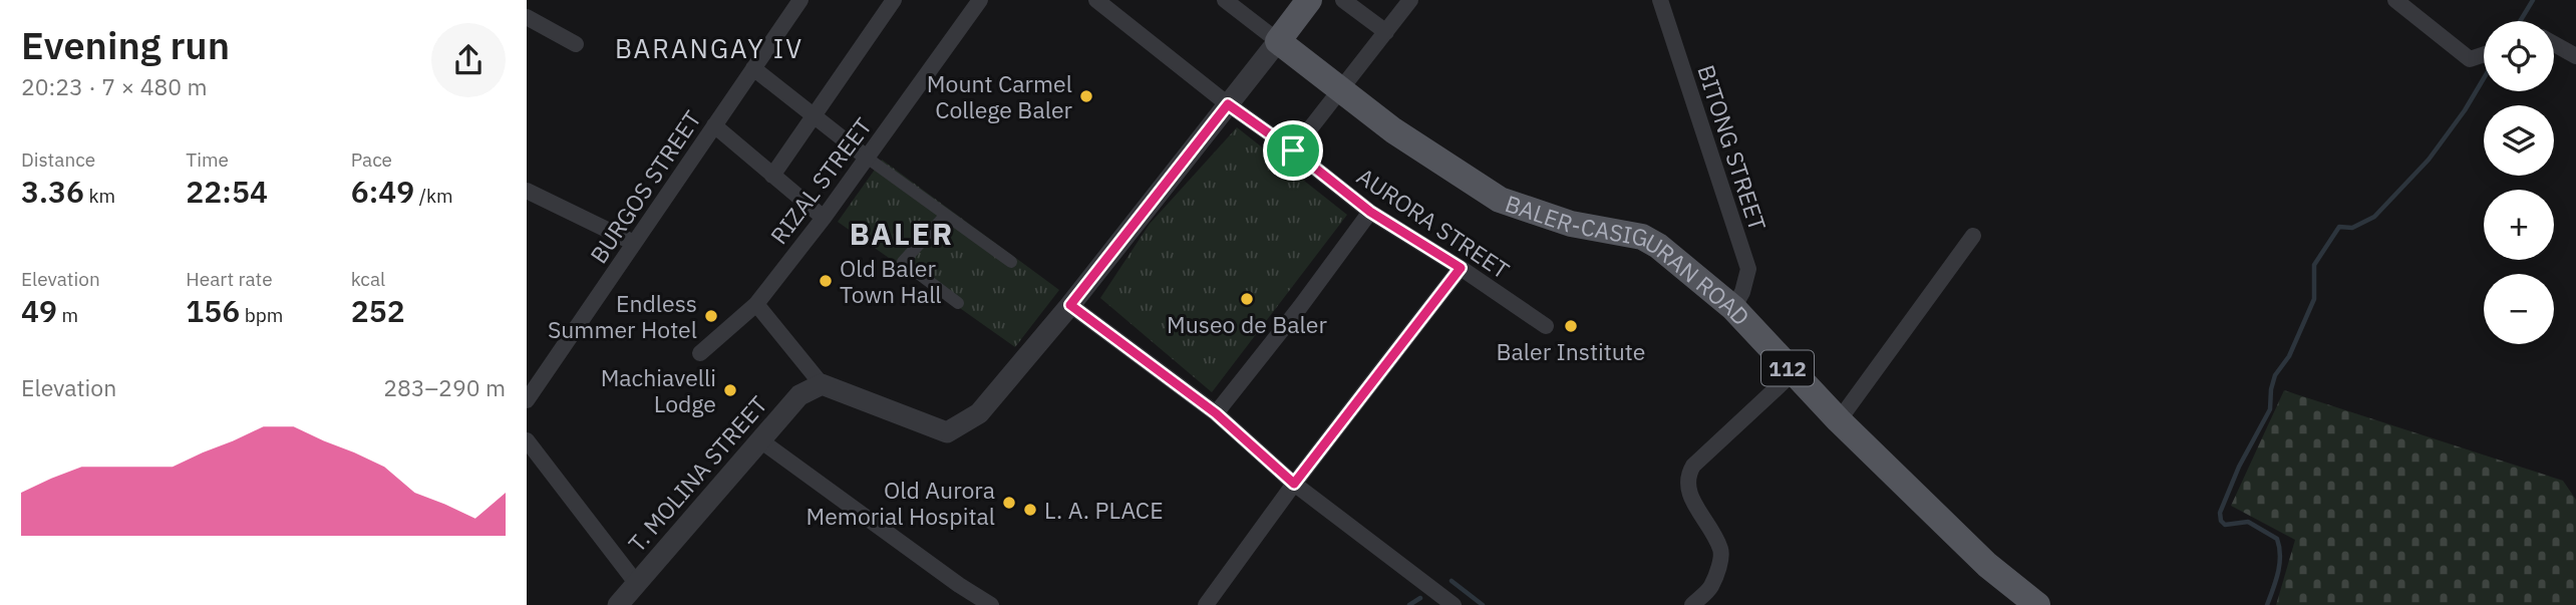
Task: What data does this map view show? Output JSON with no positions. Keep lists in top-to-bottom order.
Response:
{
  "streets": {
    "main road": ["BALER-CASIGURAN ROAD", "112"],
    "street": [
      "BITONG STREET",
      "RIZAL STREET",
      "BURGOS STREET",
      "AURORA STREET",
      "T. MOLINA STREET"
    ]
  },
  "crossings": [
    ["BITONG STREET", "BALER-CASIGURAN ROAD"]
  ],
  "districts": ["BARANGAY IV", "BALER"],
  "places": [
    "Mount Carmel College Baler",
    "Old Baler Town Hall",
    "Museo de Baler",
    "Endless Summer Hotel",
    "Baler Institute",
    "Machiavelli Lodge",
    "Old Aurora Memorial Hospital",
    "L. A. PLACE"
  ],
  "page": {
    "heading": ["Evening run", "20:23 · 7 × 480 m"],
    "map_buttons": ["+", "−"],
    "stats": [
      ["Distance", "3.36 km"],
      ["Time", "22:54"],
      ["Pace", "6:49 /km"],
      ["Elevation", "49 m"],
      ["Heart rate", "156 bpm"],
      ["kcal", "252"]
    ],
    "chart": ["Elevation", "283–290 m"]
  }
}
